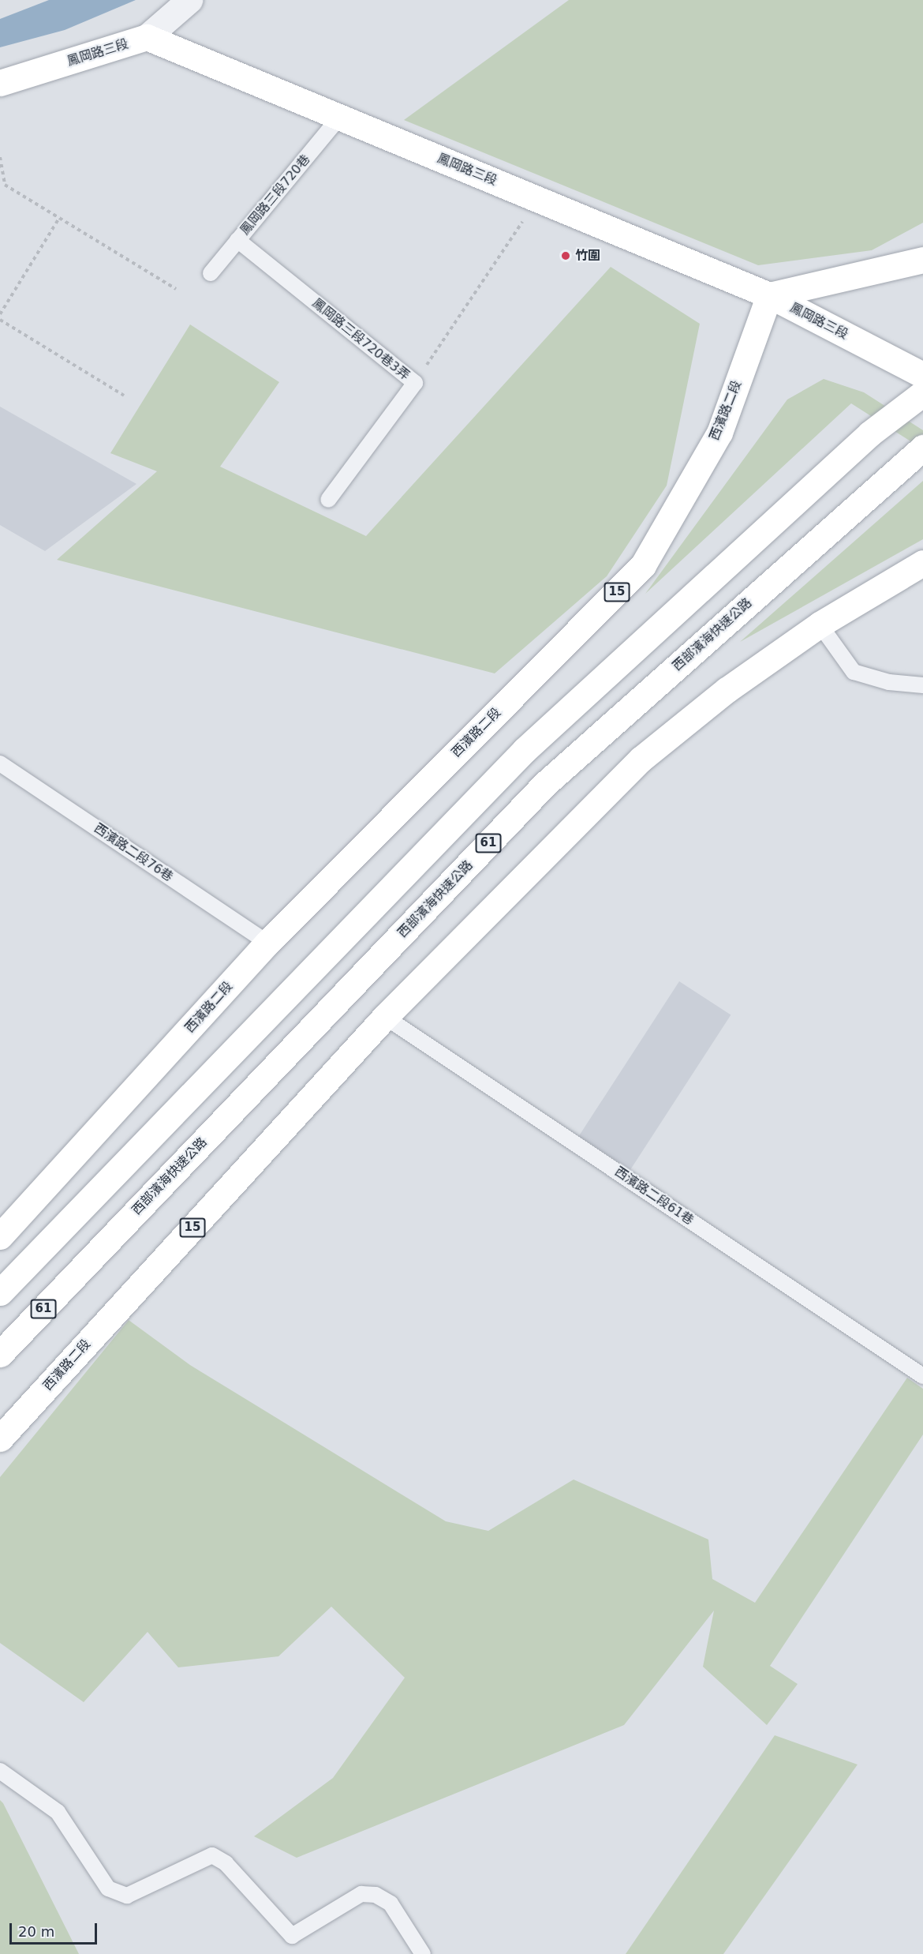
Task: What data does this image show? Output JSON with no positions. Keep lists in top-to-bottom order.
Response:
{
  "streets": {
    "main road": [
      "鳳岡路三段",
      "西濱路二段",
      "15",
      "西部濱海快速公路",
      "61"
    ],
    "lane": [
      "鳳岡路三段720巷",
      "鳳岡路三段720巷3弄",
      "西濱路二段76巷",
      "西濱路二段61巷"
    ]
  },
  "crossings": [
    ["鳳岡路三段", "鳳岡路三段720巷"],
    ["鳳岡路三段", "西濱路二段"],
    ["鳳岡路三段720巷", "鳳岡路三段720巷3弄"],
    ["西濱路二段", "西濱路二段76巷"],
    ["西濱路二段", "西濱路二段61巷"]
  ],
  "places": ["竹圍"],
  "scale_bar": "20 m"
}
